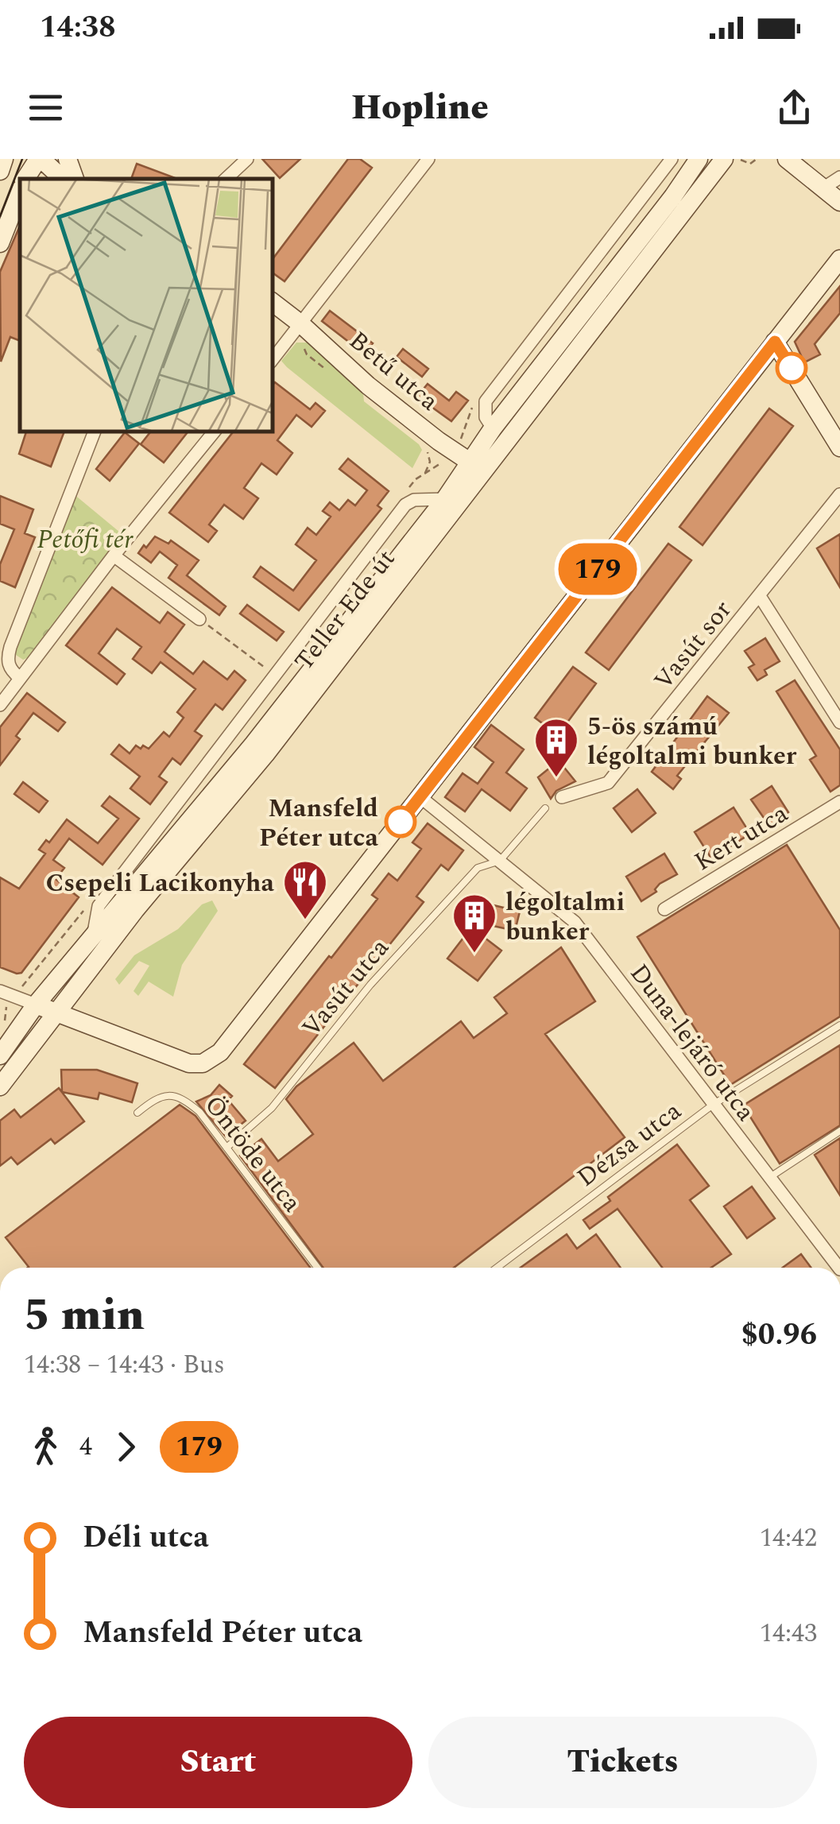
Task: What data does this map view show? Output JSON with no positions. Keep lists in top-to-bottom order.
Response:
{
  "streets": {
    "main road": ["Betű utca", "Teller Ede út"],
    "street": ["Vasút sor", "Kert utca", "Duna-lejáró utca"],
    "lane": ["Vasút utca", "Dézsa utca", "Öntöde utca"]
  },
  "crossings": [
    ["Betű utca", "Teller Ede út"],
    ["Vasút utca", "Duna-lejáró utca"],
    ["Vasút utca", "Öntöde utca"],
    ["Duna-lejáró utca", "Dézsa utca"]
  ],
  "parks": ["Petőfi tér"],
  "places": {
    "building": ["5-ös számú légoltalmi bunker", "légoltalmi bunker"],
    "other": ["Mansfeld Péter utca"],
    "restaurant": ["Csepeli Lacikonyha"]
  },
  "lines": ["bus line 179"],
  "page": {
    "status": "14:38",
    "header": "Hopline",
    "on_map": "179",
    "heading": ["5 min", "14:38 – 14:43 · Bus", "$0.96"],
    "legs": ["4", "179"],
    "list": [
      {
        "name": "Déli utca",
        "value": "14:42"
      },
      {
        "name": "Mansfeld Péter utca",
        "value": "14:43"
      }
    ],
    "buttons": ["Start", "Tickets"]
  }
}
